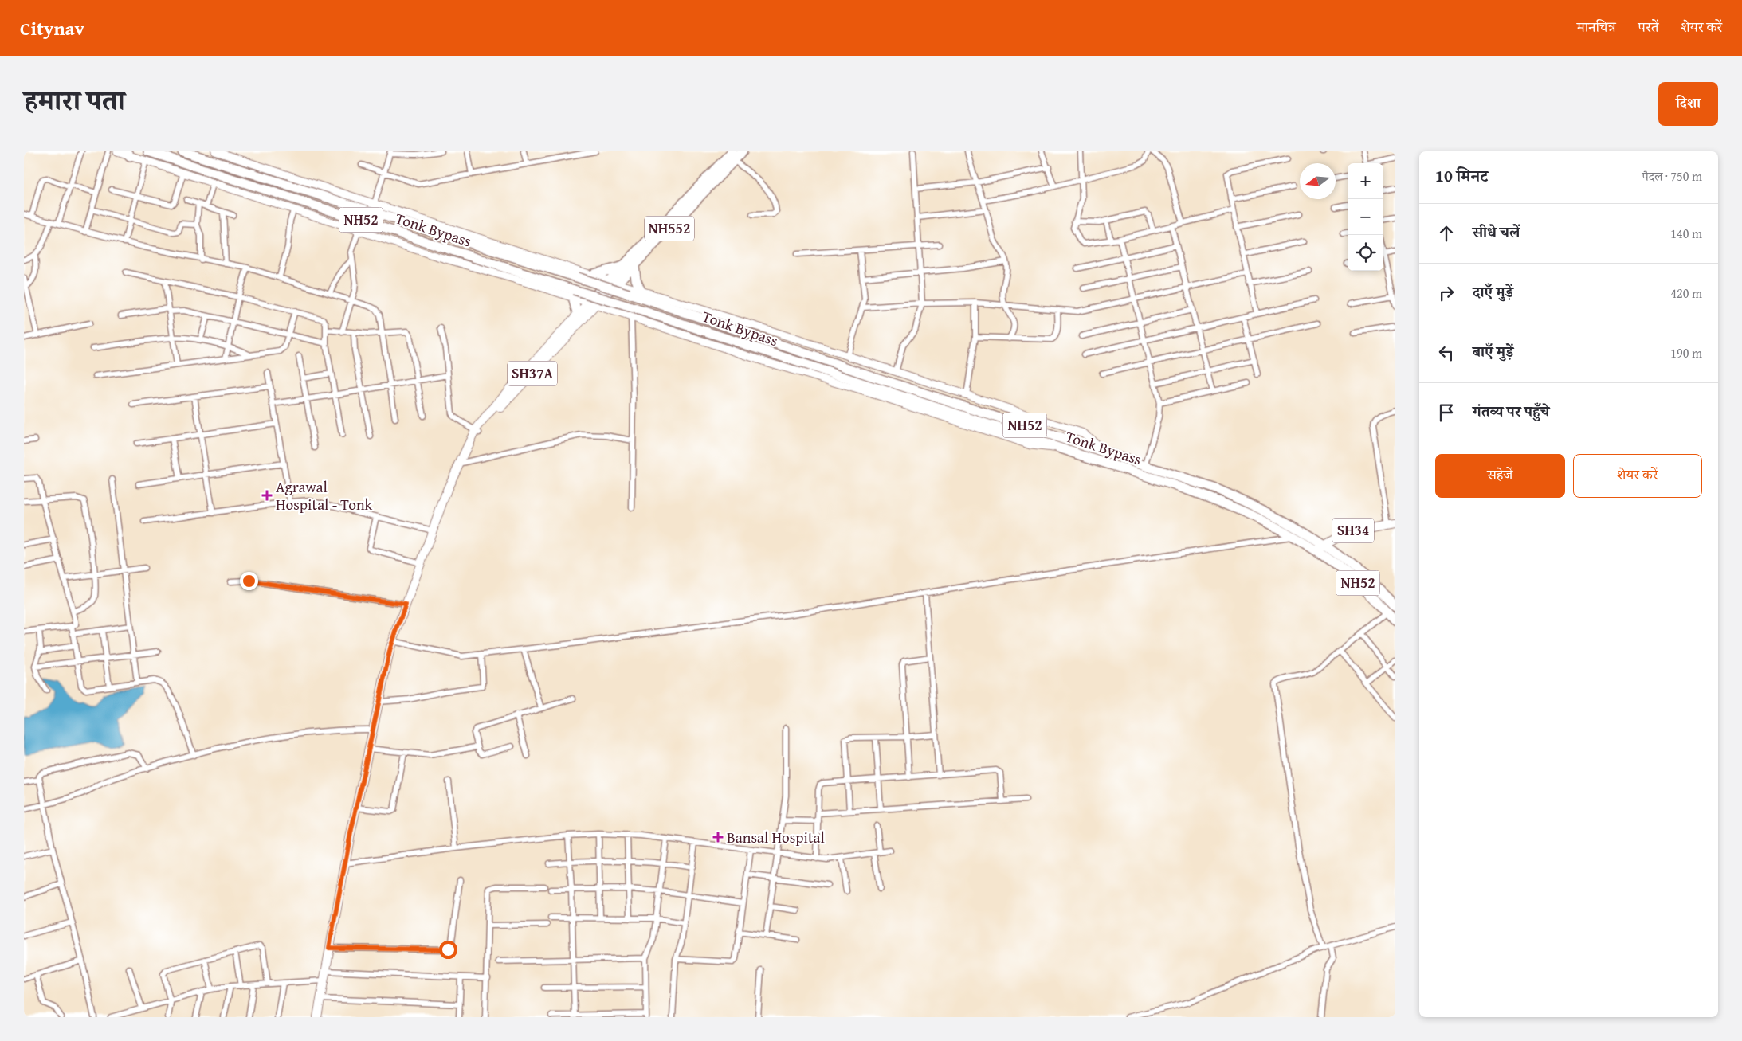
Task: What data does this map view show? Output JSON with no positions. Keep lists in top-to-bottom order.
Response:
{
  "streets": {
    "highway": ["NH52", "NH552", "Tonk Bypass"],
    "main road": ["SH37A", "SH34"]
  },
  "crossings": [
    ["NH52", "Tonk Bypass"],
    ["NH52", "SH34"],
    ["NH552", "SH37A"],
    ["Tonk Bypass", "SH34"]
  ],
  "places": {
    "health": ["Agrawal Hospital - Tonk", "Bansal Hospital"]
  },
  "north": "left",
  "page": {
    "header": "Citynav",
    "nav": ["मानचित्र", "परतें", "शेयर करें"],
    "title": "हमारा पता",
    "buttons": [
      "दिशा",
      ["सहेजें", "शेयर करें"]
    ],
    "heading": ["10 मिनट", "पैदल · 750 m"],
    "map_buttons": ["+", "−"],
    "list": [
      ["सीधे चलें", "140 m"],
      ["दाएँ मुड़ें", "420 m"],
      ["बाएँ मुड़ें", "190 m"],
      "गंतव्य पर पहुँचे"
    ]
  }
}
